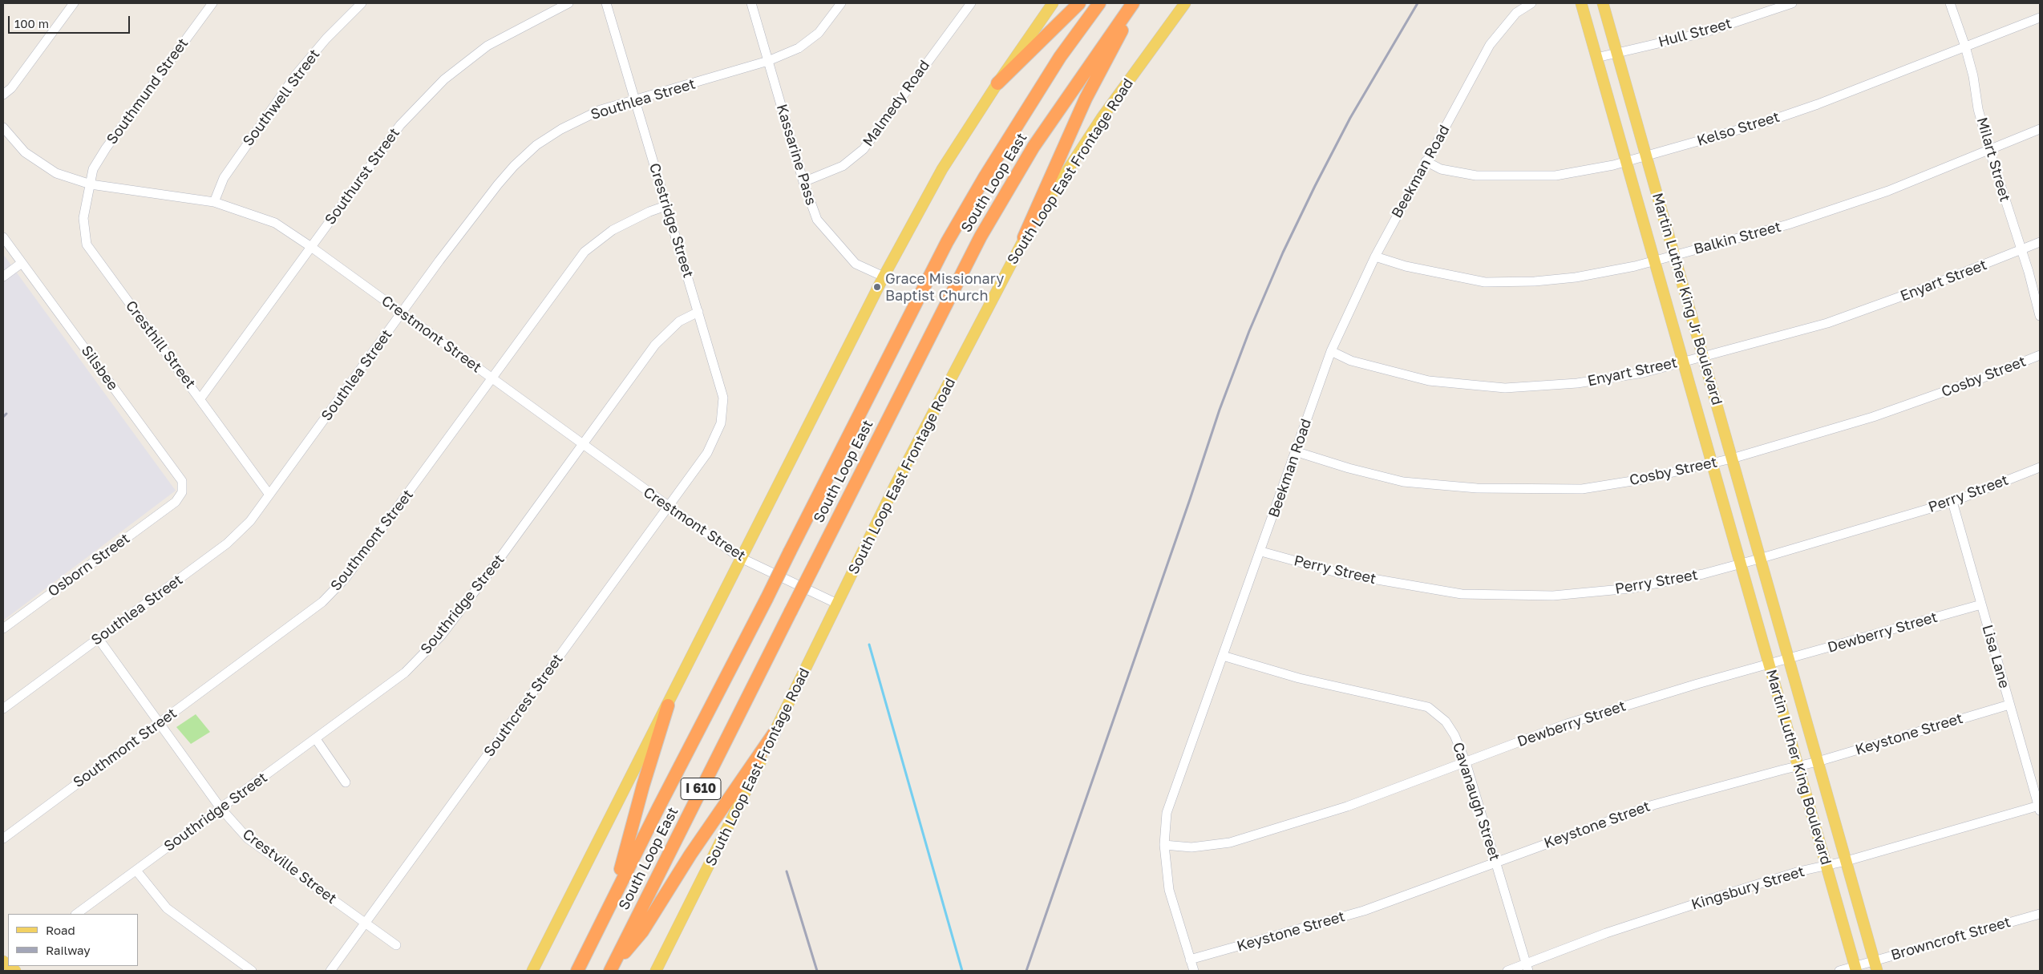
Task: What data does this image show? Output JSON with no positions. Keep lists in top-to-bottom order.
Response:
{
  "streets": {
    "highway": ["South Loop East", "I 610"],
    "main road": ["South Loop East Frontage Road", "Martin Luther King Jr Boulevard", "Martin Luther King Boulevard"],
    "street": [
      "Hull Street",
      "Southmund Street",
      "Southwell Street",
      "Southlea Street",
      "Malmedy Road",
      "Kelso Street",
      "Kassarine Pass",
      "Milart Street",
      "Beekman Road",
      "Southurst Street",
      "Crestridge Street",
      "Balkin Street",
      "Enyart Street",
      "Crestmont Street",
      "Cresthill Street",
      "Silsbee",
      "Cosby Street",
      "Perry Street",
      "Southmont Street",
      "Osborn Street",
      "Southridge Street",
      "Dewberry Street",
      "Lisa Lane",
      "Southcrest Street",
      "Keystone Street",
      "Cavanaugh Street",
      "Crestville Street",
      "Kingsbury Street",
      "Browncroft Street"
    ]
  },
  "crossings": [
    ["Hull Street", "Martin Luther King Jr Boulevard"],
    ["Southmund Street", "Crestmont Street"],
    ["Southmund Street", "Cresthill Street"],
    ["Southwell Street", "Crestmont Street"],
    ["Southlea Street", "Kassarine Pass"],
    ["Southlea Street", "Crestridge Street"],
    ["Southlea Street", "Crestmont Street"],
    ["Southlea Street", "Cresthill Street"],
    ["Southlea Street", "Crestville Street"],
    ["Malmedy Road", "Kassarine Pass"],
    ["Kelso Street", "Milart Street"],
    ["Kelso Street", "Beekman Road"],
    ["Kelso Street", "Martin Luther King Jr Boulevard"],
    ["Milart Street", "Balkin Street"],
    ["Milart Street", "Enyart Street"],
    ["South Loop East Frontage Road", "Crestmont Street"],
    ["Beekman Road", "Balkin Street"],
    ["Beekman Road", "Enyart Street"],
    ["Beekman Road", "Cosby Street"],
    ["Beekman Road", "Perry Street"],
    ["Beekman Road", "Dewberry Street"],
    ["Beekman Road", "Keystone Street"],
    ["Beekman Road", "Cavanaugh Street"],
    ["Southurst Street", "Crestmont Street"],
    ["Southurst Street", "Cresthill Street"],
    ["Crestridge Street", "Southmont Street"],
    ["Crestridge Street", "Southridge Street"],
    ["Crestridge Street", "Southcrest Street"],
    ["Balkin Street", "Martin Luther King Jr Boulevard"],
    ["Enyart Street", "Martin Luther King Jr Boulevard"],
    ["Martin Luther King Jr Boulevard", "Cosby Street"],
    ["Martin Luther King Jr Boulevard", "Perry Street"],
    ["Martin Luther King Jr Boulevard", "Martin Luther King Boulevard"],
    ["Crestmont Street", "Cresthill Street"],
    ["Crestmont Street", "Southmont Street"],
    ["Crestmont Street", "Southridge Street"],
    ["Crestmont Street", "Southcrest Street"],
    ["Silsbee", "Osborn Street"],
    ["Perry Street", "Lisa Lane"],
    ["Perry Street", "Martin Luther King Boulevard"],
    ["Southmont Street", "Crestville Street"],
    ["Southridge Street", "Crestville Street"],
    ["Dewberry Street", "Lisa Lane"],
    ["Dewberry Street", "Martin Luther King Boulevard"],
    ["Dewberry Street", "Cavanaugh Street"],
    ["Lisa Lane", "Keystone Street"],
    ["Lisa Lane", "Kingsbury Street"],
    ["Southcrest Street", "Crestville Street"],
    ["Keystone Street", "Martin Luther King Boulevard"],
    ["Keystone Street", "Cavanaugh Street"],
    ["Martin Luther King Boulevard", "Kingsbury Street"],
    ["Martin Luther King Boulevard", "Browncroft Street"],
    ["Cavanaugh Street", "Kingsbury Street"]
  ],
  "places": ["Grace Missionary Baptist Church"],
  "legend": ["Road", "Railway"],
  "scale_bar": "100 m"
}
